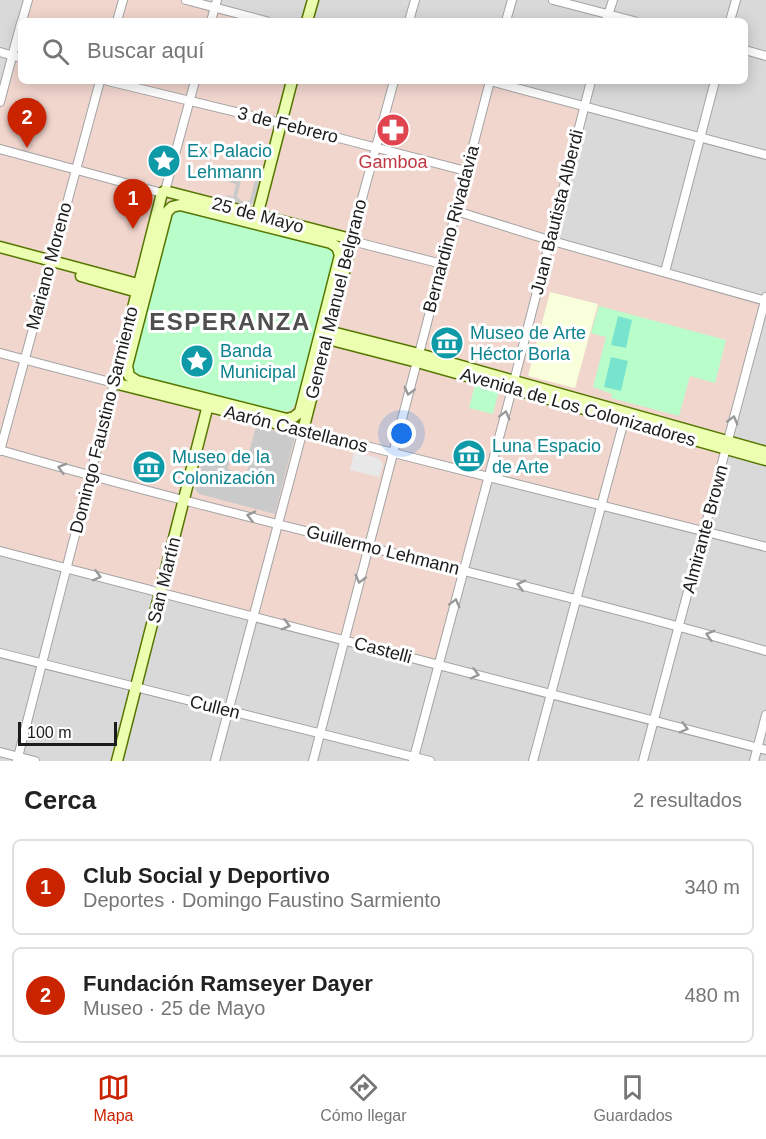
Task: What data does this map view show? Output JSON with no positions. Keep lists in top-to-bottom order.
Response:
{
  "streets": {
    "main road": [
      "25 de Mayo",
      "General Manuel Belgrano",
      "Avenida de Los Colonizadores",
      "Domingo Faustino Sarmiento",
      "Aarón Castellanos",
      "San Martín"
    ],
    "street": [
      "3 de Febrero",
      "Juan Bautista Alberdi",
      "Bernardino Rivadavia",
      "Mariano Moreno",
      "Almirante Brown",
      "Guillermo Lehmann",
      "Castelli",
      "Cullen"
    ]
  },
  "crossings": [
    ["3 de Febrero", "Bernardino Rivadavia"],
    ["3 de Febrero", "General Manuel Belgrano"],
    ["3 de Febrero", "Domingo Faustino Sarmiento"],
    ["Juan Bautista Alberdi", "Avenida de Los Colonizadores"],
    ["Juan Bautista Alberdi", "Aarón Castellanos"],
    ["Juan Bautista Alberdi", "Guillermo Lehmann"],
    ["Juan Bautista Alberdi", "Castelli"],
    ["Juan Bautista Alberdi", "Cullen"],
    ["25 de Mayo", "Bernardino Rivadavia"],
    ["25 de Mayo", "Mariano Moreno"],
    ["25 de Mayo", "General Manuel Belgrano"],
    ["25 de Mayo", "Domingo Faustino Sarmiento"],
    ["Bernardino Rivadavia", "Avenida de Los Colonizadores"],
    ["Bernardino Rivadavia", "Aarón Castellanos"],
    ["Bernardino Rivadavia", "Guillermo Lehmann"],
    ["Bernardino Rivadavia", "Castelli"],
    ["Bernardino Rivadavia", "Cullen"],
    ["Mariano Moreno", "Aarón Castellanos"],
    ["Mariano Moreno", "Guillermo Lehmann"],
    ["General Manuel Belgrano", "Avenida de Los Colonizadores"],
    ["General Manuel Belgrano", "Aarón Castellanos"],
    ["General Manuel Belgrano", "Guillermo Lehmann"],
    ["General Manuel Belgrano", "Castelli"],
    ["General Manuel Belgrano", "Cullen"],
    ["Avenida de Los Colonizadores", "Almirante Brown"],
    ["Domingo Faustino Sarmiento", "Aarón Castellanos"],
    ["Domingo Faustino Sarmiento", "Guillermo Lehmann"],
    ["Domingo Faustino Sarmiento", "Castelli"],
    ["Domingo Faustino Sarmiento", "Cullen"],
    ["Aarón Castellanos", "Almirante Brown"],
    ["Aarón Castellanos", "San Martín"],
    ["Almirante Brown", "Guillermo Lehmann"],
    ["Almirante Brown", "Castelli"],
    ["Guillermo Lehmann", "San Martín"],
    ["San Martín", "Castelli"],
    ["San Martín", "Cullen"]
  ],
  "one_way": ["Guillermo Lehmann", "Castelli"],
  "districts": ["ESPERANZA"],
  "places": {
    "pharmacy": ["Gamboa"],
    "place": ["Ex Palacio Lehmann", "Banda Municipal"],
    "museum": ["Museo de Arte Héctor Borla", "Luna Espacio de Arte", "Museo de la Colonización"]
  },
  "scale_bar": "100 m",
  "page": {
    "search": "Buscar aquí",
    "pins": ["2", "1"],
    "scale": "100 m",
    "heading": ["Cerca", "2 resultados"],
    "list": [
      {
        "mark": "1",
        "name": "Club Social y Deportivo",
        "note": "Deportes · Domingo Faustino Sarmiento",
        "value": "340 m"
      },
      {
        "mark": "2",
        "name": "Fundación Ramseyer Dayer",
        "note": "Museo · 25 de Mayo",
        "value": "480 m"
      }
    ],
    "nav": ["Mapa", "Cómo llegar", "Guardados"]
  }
}
